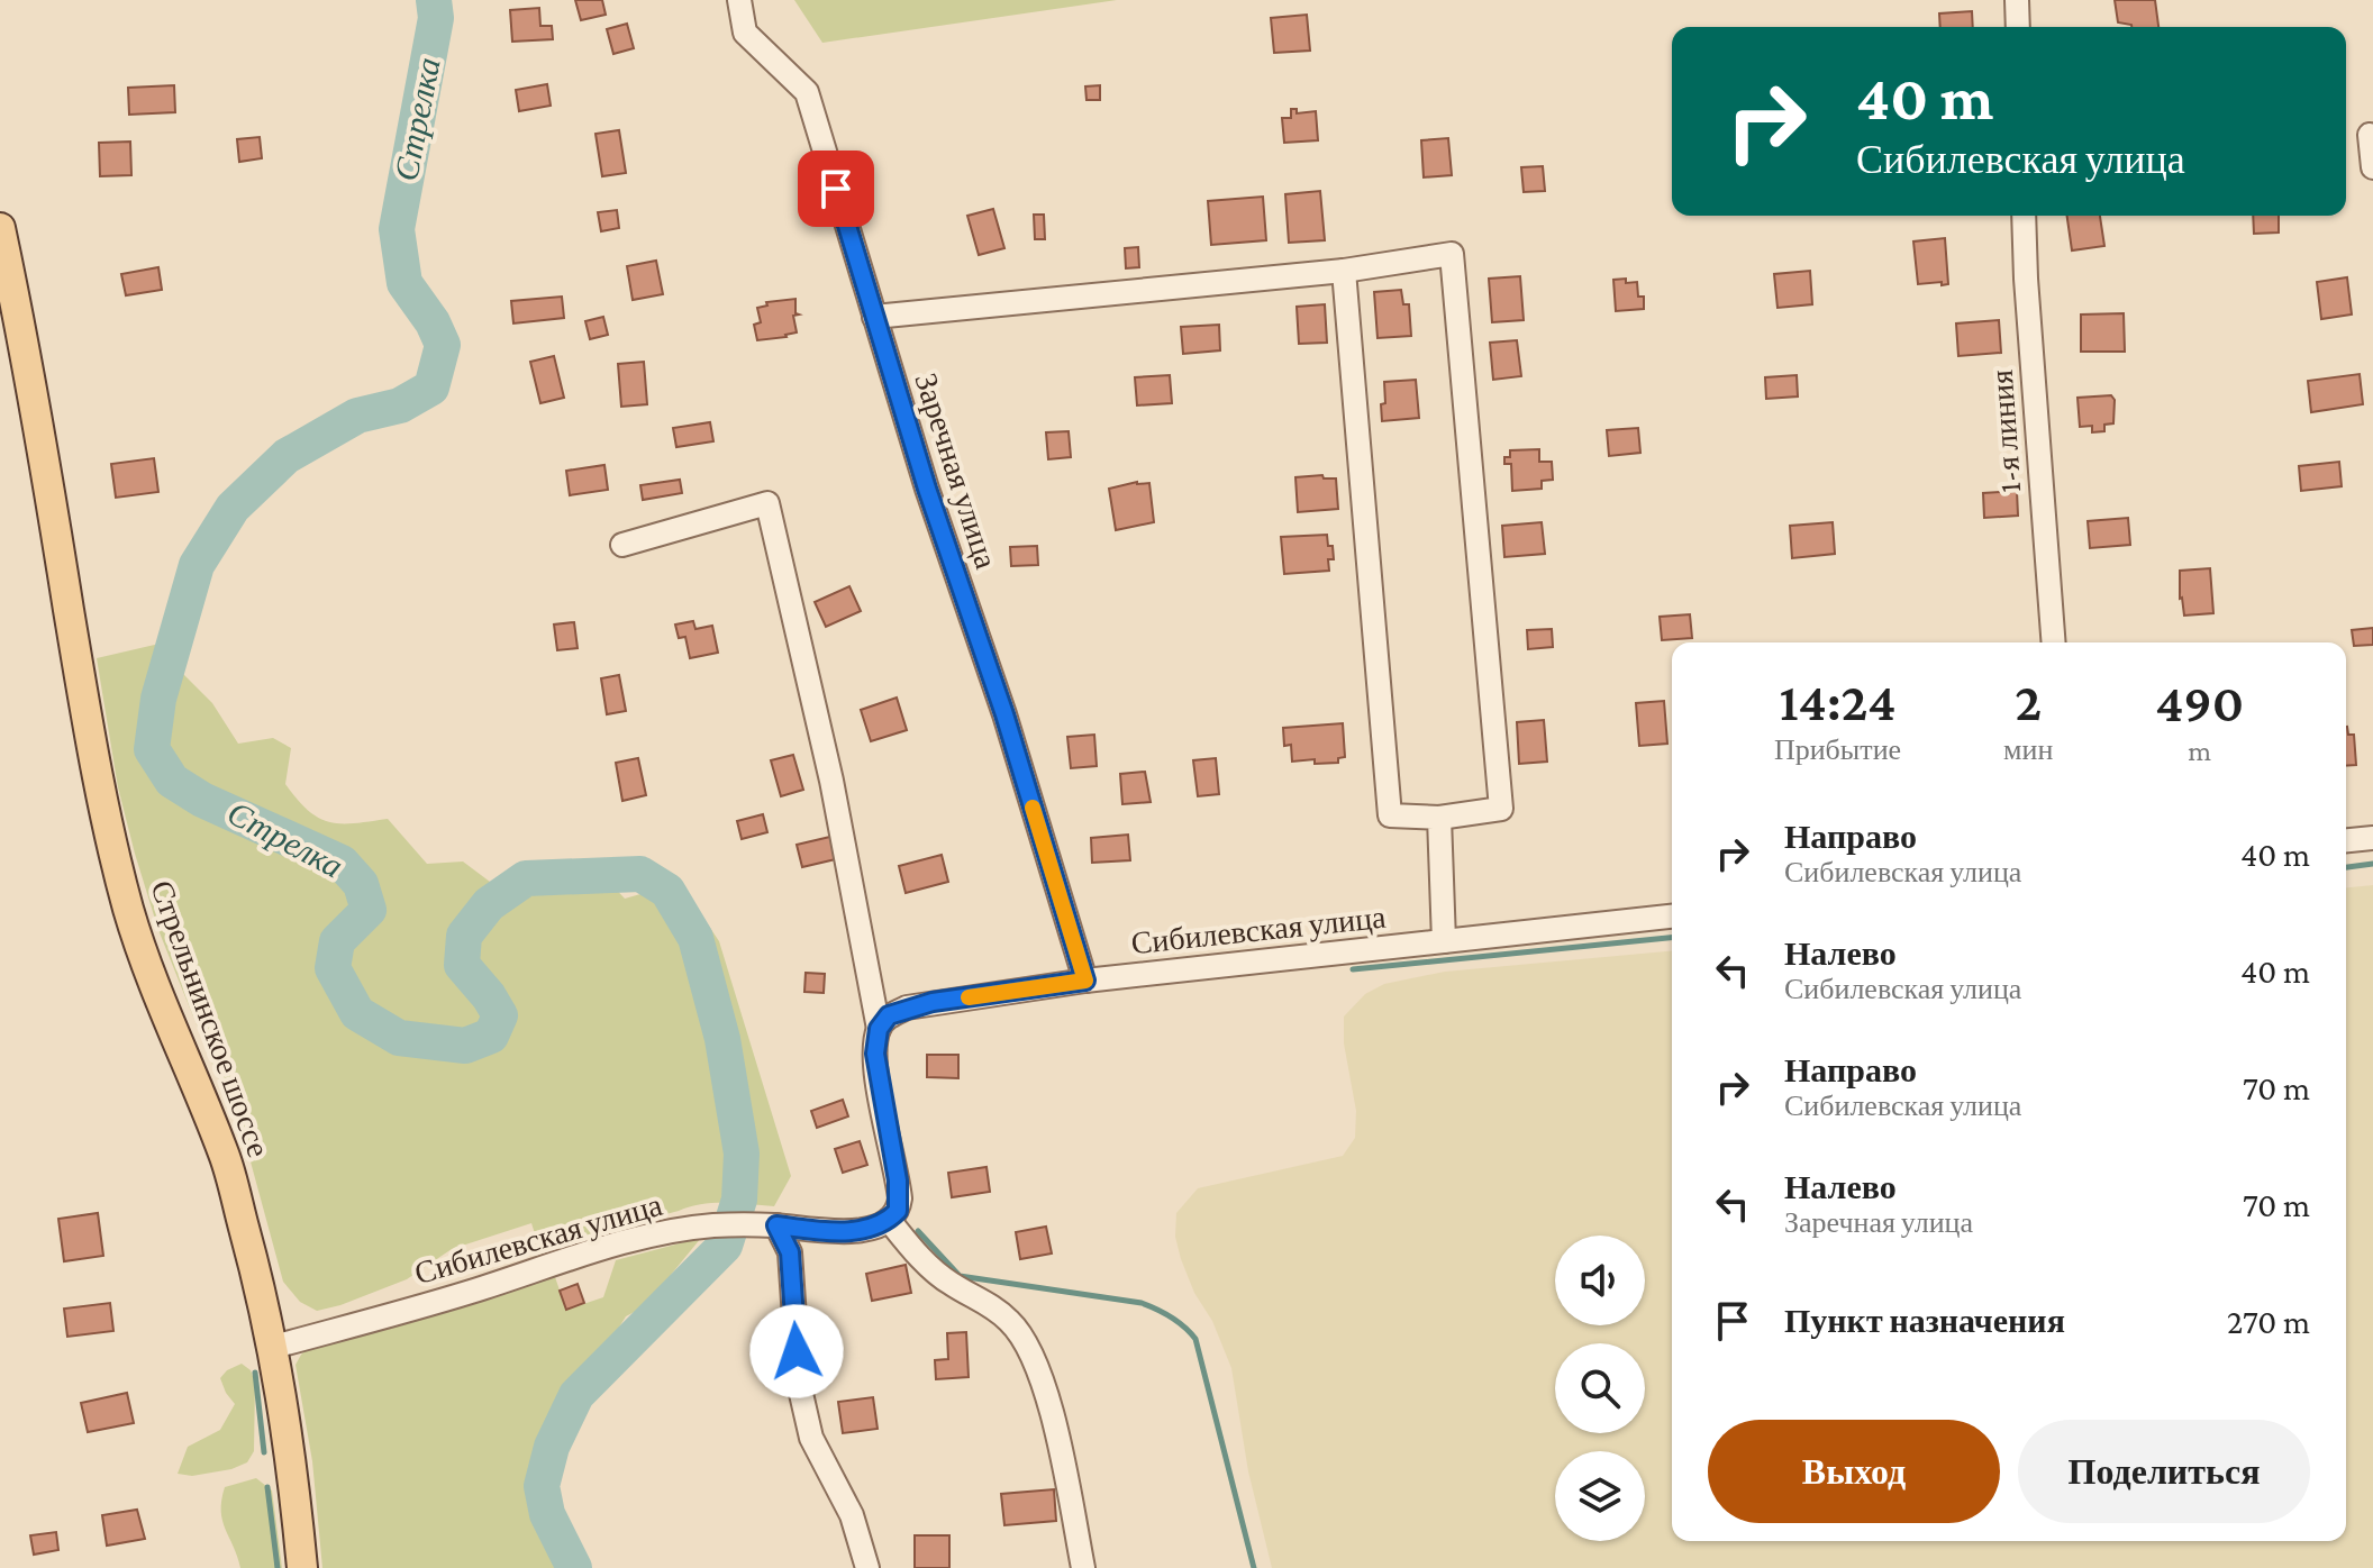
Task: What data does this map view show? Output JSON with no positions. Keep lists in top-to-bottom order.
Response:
{
  "streets": {
    "main road": ["Стрельнинское шоссе"],
    "street": ["1-я линия", "Заречная улица", "Сибилевская улица"]
  },
  "crossings": [
    ["Заречная улица", "Сибилевская улица"],
    ["Сибилевская улица", "Стрельнинское шоссе"]
  ],
  "water": ["Стрелка"],
  "page": {
    "turn": ["40 m", "Сибилевская улица"],
    "eta": [
      "14:24",
      "Прибытие",
      "2",
      "мин",
      "490",
      "m"
    ],
    "list": [
      {
        "name": "Направо",
        "note": "Сибилевская улица",
        "value": "40 m"
      },
      {
        "name": "Налево",
        "note": "Сибилевская улица",
        "value": "40 m"
      },
      {
        "name": "Направо",
        "note": "Сибилевская улица",
        "value": "70 m"
      },
      {
        "name": "Налево",
        "note": "Заречная улица",
        "value": "70 m"
      },
      {
        "name": "Пункт назначения",
        "value": "270 m"
      }
    ],
    "buttons": ["Выход", "Поделиться"]
  }
}
